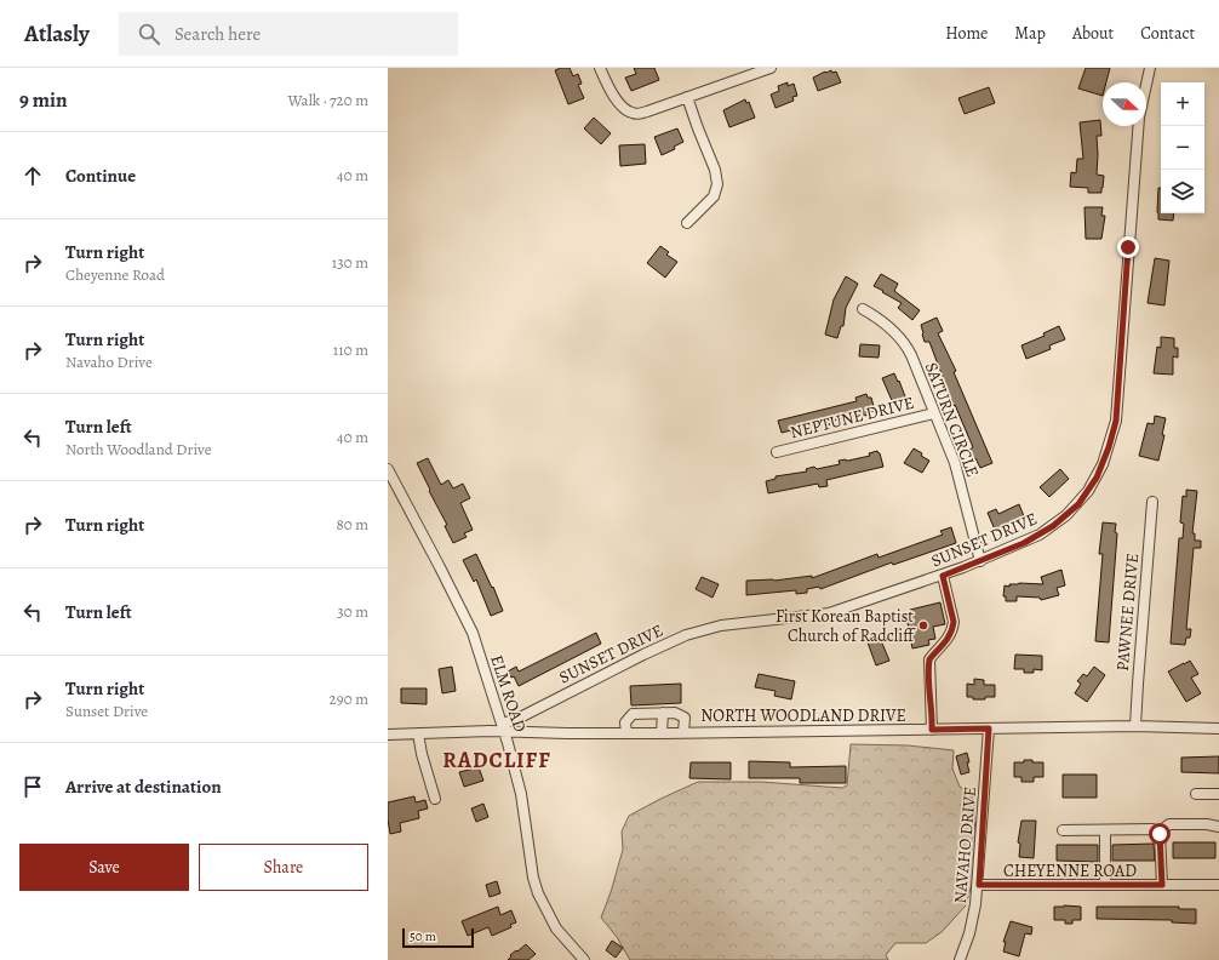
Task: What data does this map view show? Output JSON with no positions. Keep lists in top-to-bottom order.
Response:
{
  "streets": {
    "street": [
      "NEPTUNE DRIVE",
      "SATURN CIRCLE",
      "SUNSET DRIVE",
      "PAWNEE DRIVE",
      "ELM ROAD",
      "NORTH WOODLAND DRIVE",
      "NAVAHO DRIVE",
      "CHEYENNE ROAD"
    ]
  },
  "crossings": [
    ["NEPTUNE DRIVE", "SATURN CIRCLE"],
    ["SATURN CIRCLE", "SUNSET DRIVE"],
    ["SUNSET DRIVE", "ELM ROAD"],
    ["SUNSET DRIVE", "NORTH WOODLAND DRIVE"],
    ["PAWNEE DRIVE", "NORTH WOODLAND DRIVE"],
    ["ELM ROAD", "NORTH WOODLAND DRIVE"],
    ["NORTH WOODLAND DRIVE", "NAVAHO DRIVE"],
    ["NAVAHO DRIVE", "CHEYENNE ROAD"]
  ],
  "districts": ["RADCLIFF"],
  "places": ["First Korean Baptist Church of Radcliff"],
  "scale_bar": "50 m",
  "north": "right",
  "page": {
    "header": "Atlasly",
    "search": "Search here",
    "nav": [
      "Home",
      "Map",
      "About",
      "Contact"
    ],
    "heading": ["9 min", "Walk · 720 m"],
    "map_buttons": ["+", "−"],
    "list": [
      ["Continue", "40 m"],
      ["Turn right", "Cheyenne Road", "130 m"],
      ["Turn right", "Navaho Drive", "110 m"],
      ["Turn left", "North Woodland Drive", "40 m"],
      ["Turn right", "80 m"],
      ["Turn left", "30 m"],
      ["Turn right", "Sunset Drive", "290 m"],
      "Arrive at destination"
    ],
    "buttons": ["Save", "Share"],
    "scale": "50 m"
  }
}
